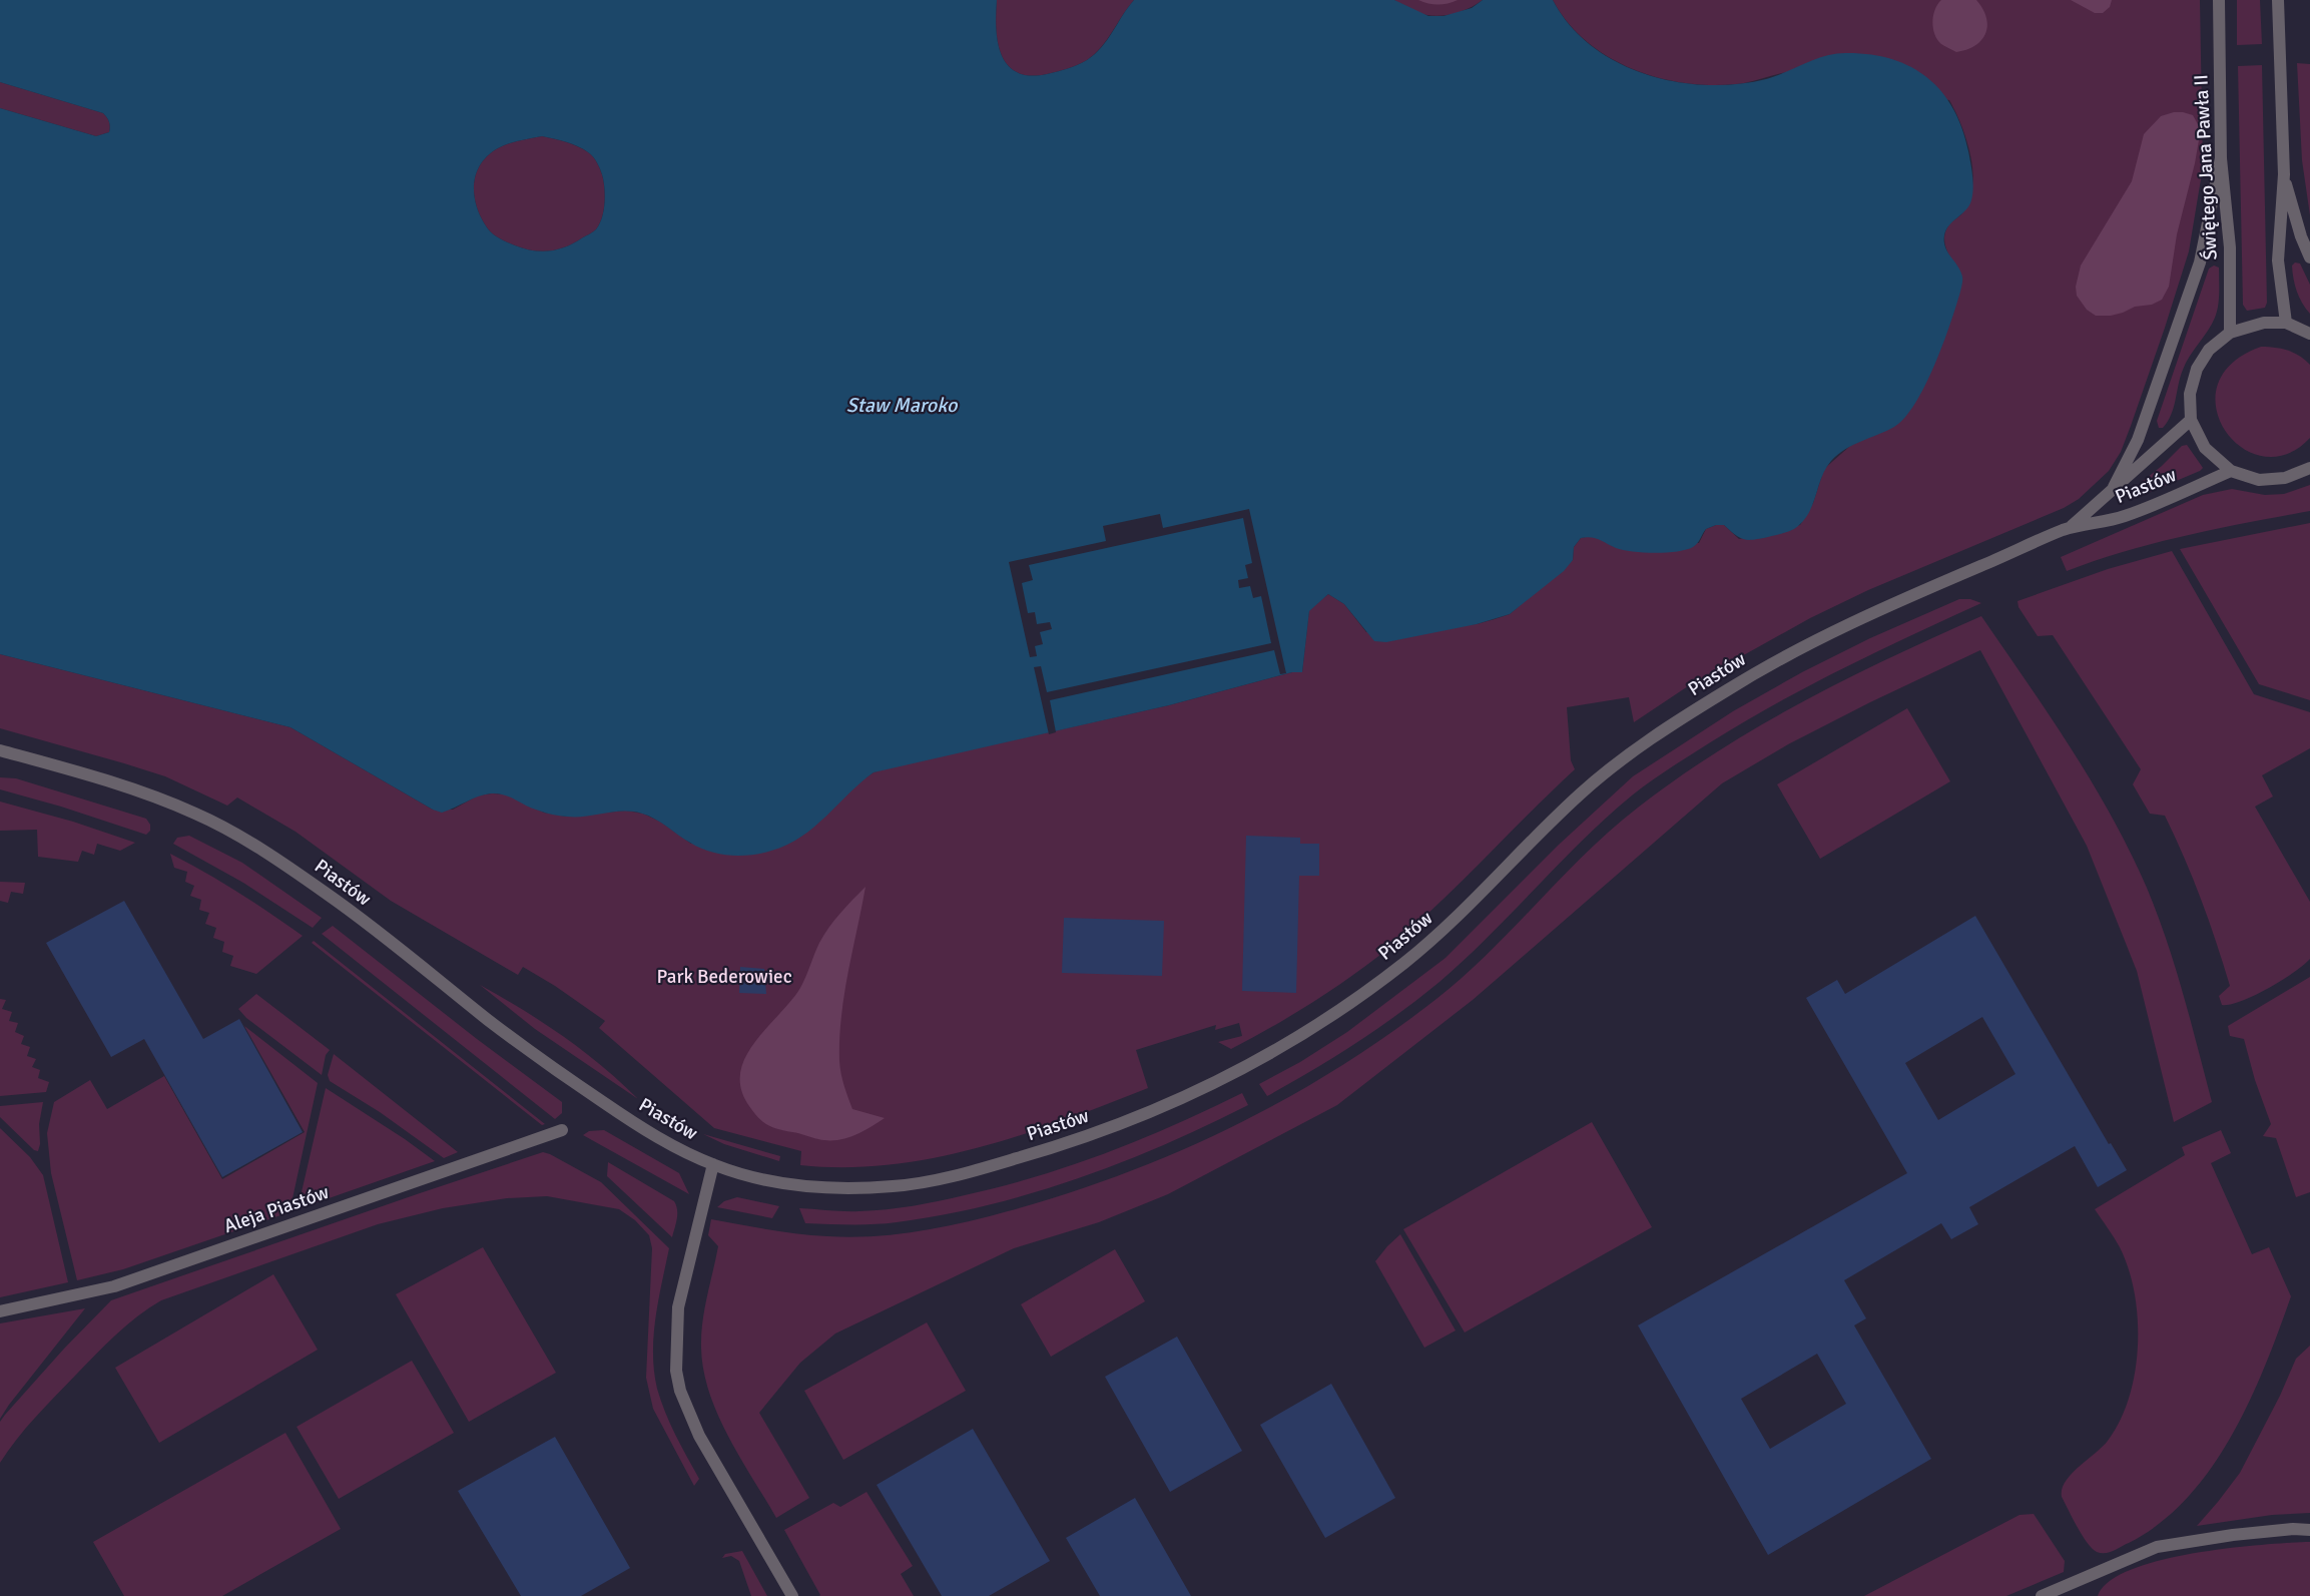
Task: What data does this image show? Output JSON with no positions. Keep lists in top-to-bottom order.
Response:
{
  "streets": {
    "street": ["Świętego Jana Pawła II", "Piastów", "Aleja Piastów"]
  },
  "water": ["Staw Maroko"],
  "parks": ["Park Bederowiec"]
}
